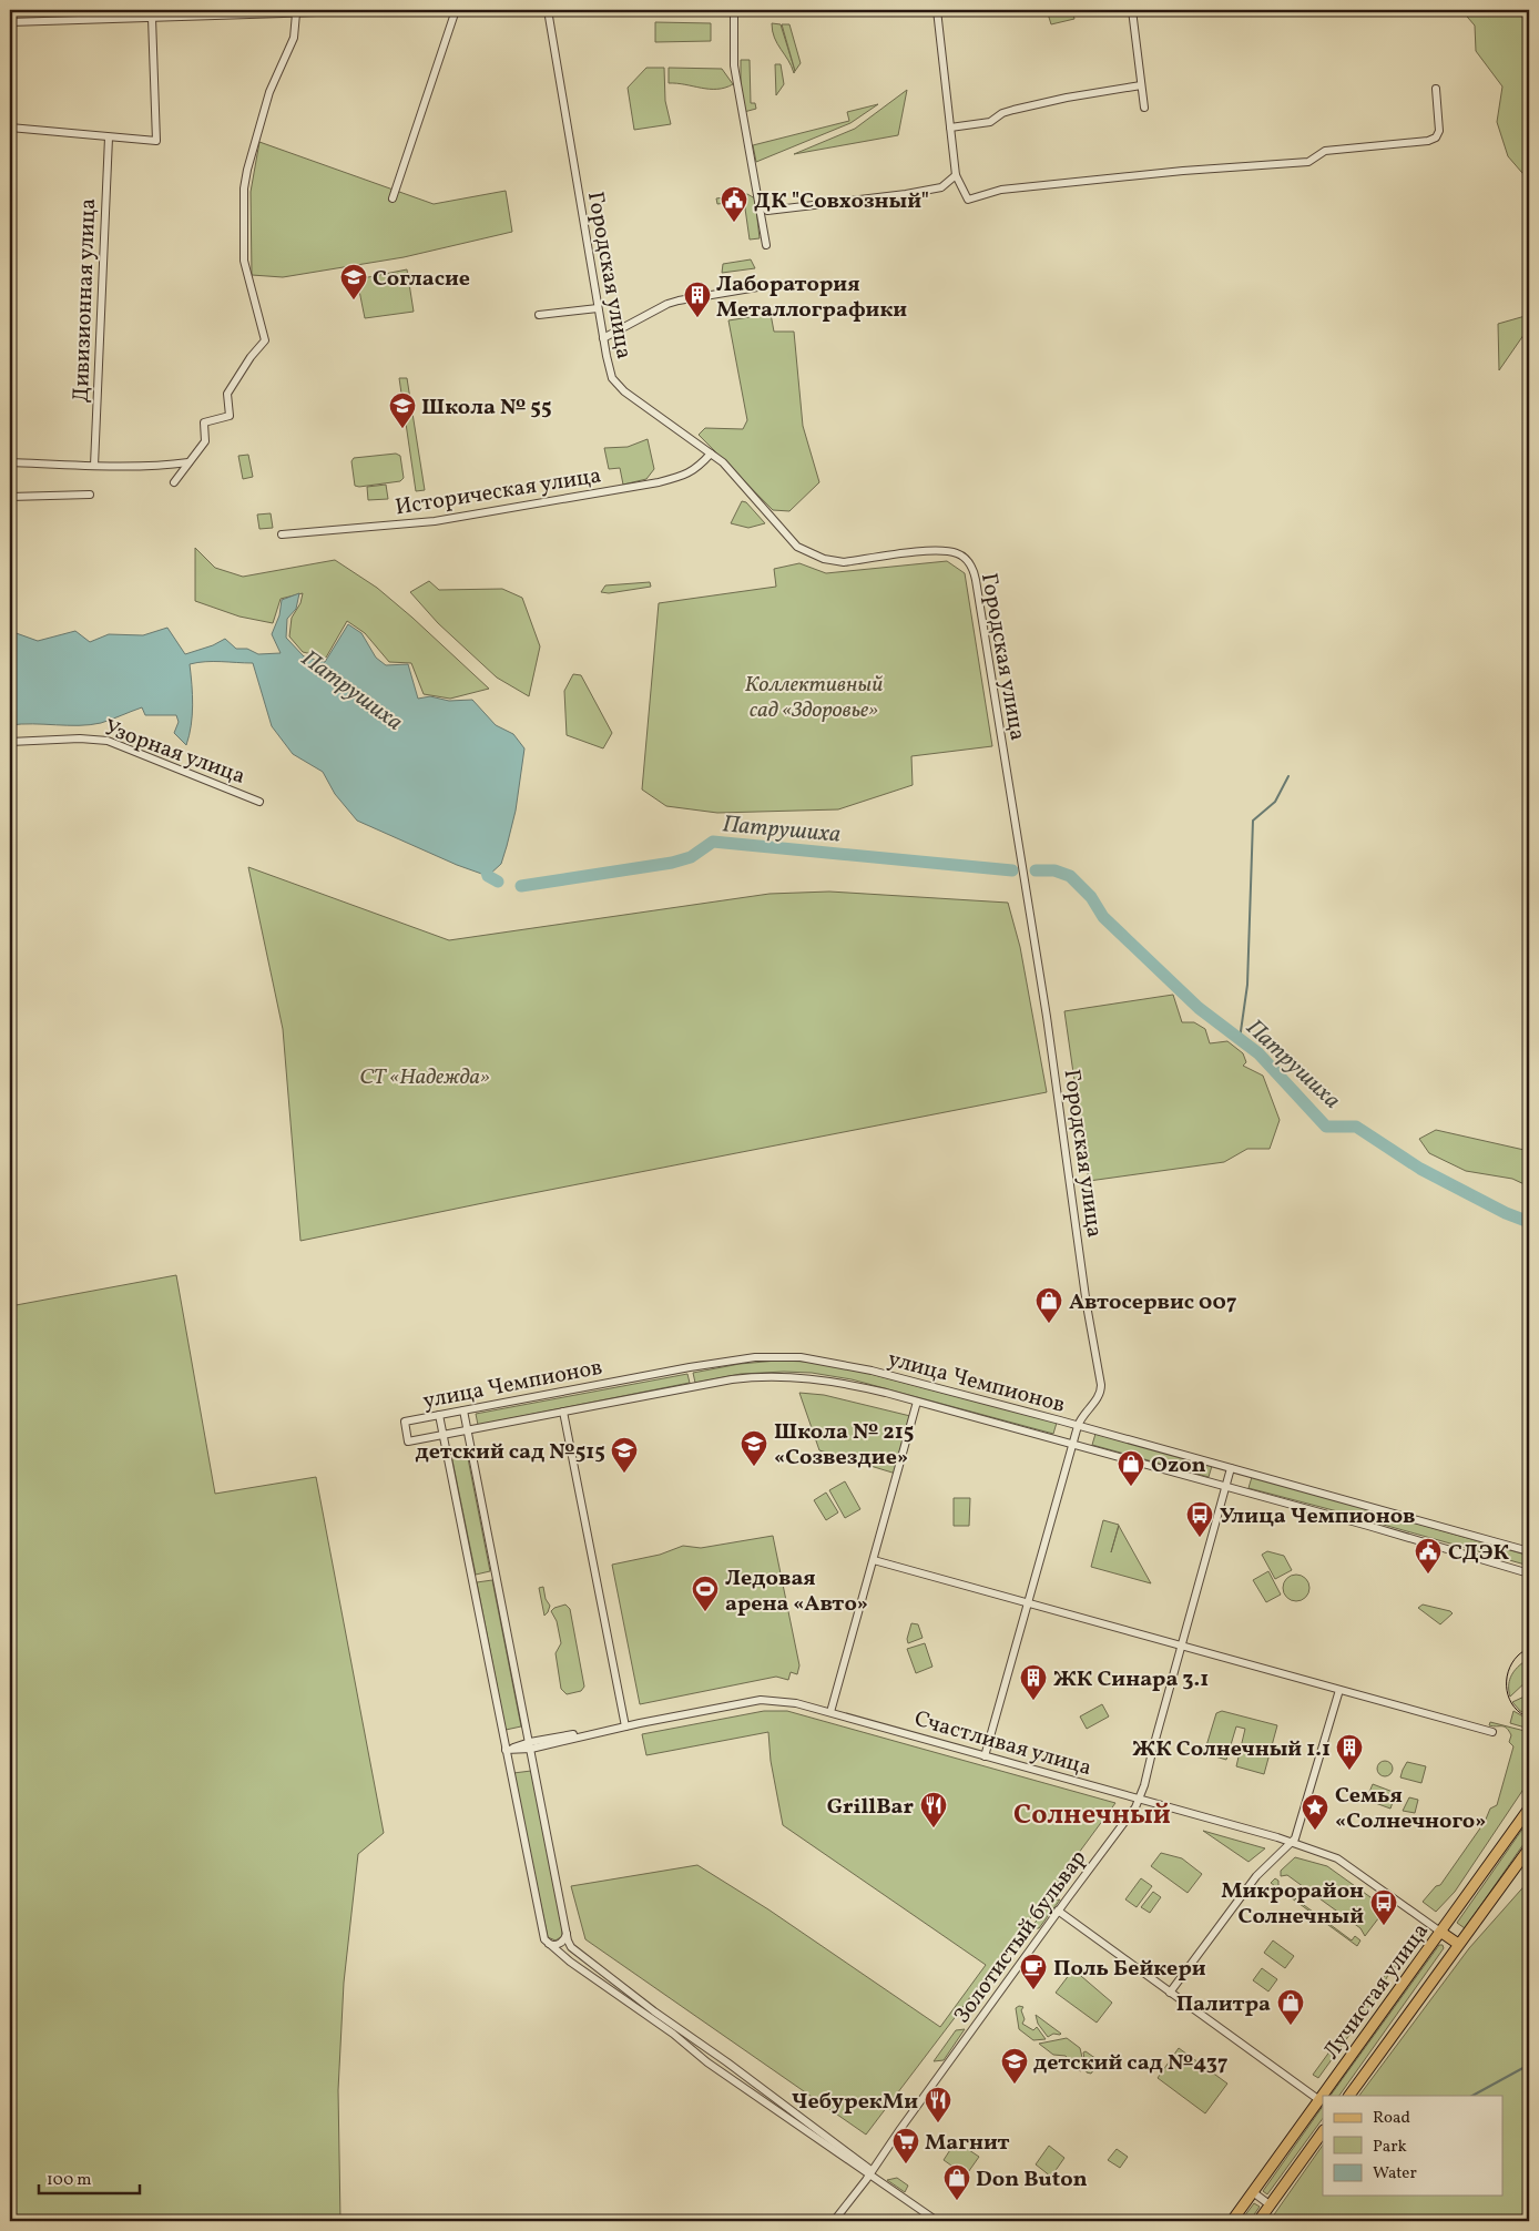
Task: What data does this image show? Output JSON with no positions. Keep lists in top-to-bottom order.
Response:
{
  "streets": {
    "main road": ["Лучистая улица"],
    "street": [
      "Городская улица",
      "Дивизионная улица",
      "Историческая улица",
      "Узорная улица",
      "улица Чемпионов",
      "Счастливая улица",
      "Золотистый бульвар"
    ]
  },
  "crossings": [
    ["Городская улица", "Историческая улица"],
    ["Городская улица", "улица Чемпионов"],
    ["улица Чемпионов", "Золотистый бульвар"],
    ["Счастливая улица", "Золотистый бульвар"],
    ["Счастливая улица", "Лучистая улица"]
  ],
  "districts": ["Солнечный"],
  "water": ["Патрушиха"],
  "parks": ["Коллективный сад «Здоровье»", "СТ «Надежда»"],
  "places": {
    "public building": ["ДК \"Совхозный\"", "СДЭК"],
    "school or university": [
      "Согласие",
      "Школа № 55",
      "Школа № 215 «Созвездие»",
      "детский сад №515",
      "детский сад №437"
    ],
    "building": ["Лаборатория Металлографики", "ЖК Синара 3.1", "ЖК Солнечный 1.1"],
    "shop": [
      "Автосервис 007",
      "Ozon",
      "Палитра",
      "Don Buton"
    ],
    "bus stop": ["Улица Чемпионов", "Микрорайон Солнечный"],
    "sports": ["Ледовая арена «Авто»"],
    "restaurant": ["GrillBar", "ЧебурекМи"],
    "place": ["Семья «Солнечного»"],
    "cafe": ["Поль Бейкери"],
    "supermarket": ["Магнит"]
  },
  "legend": ["Road", "Park", "Water"],
  "scale_bar": "100 m"
}
